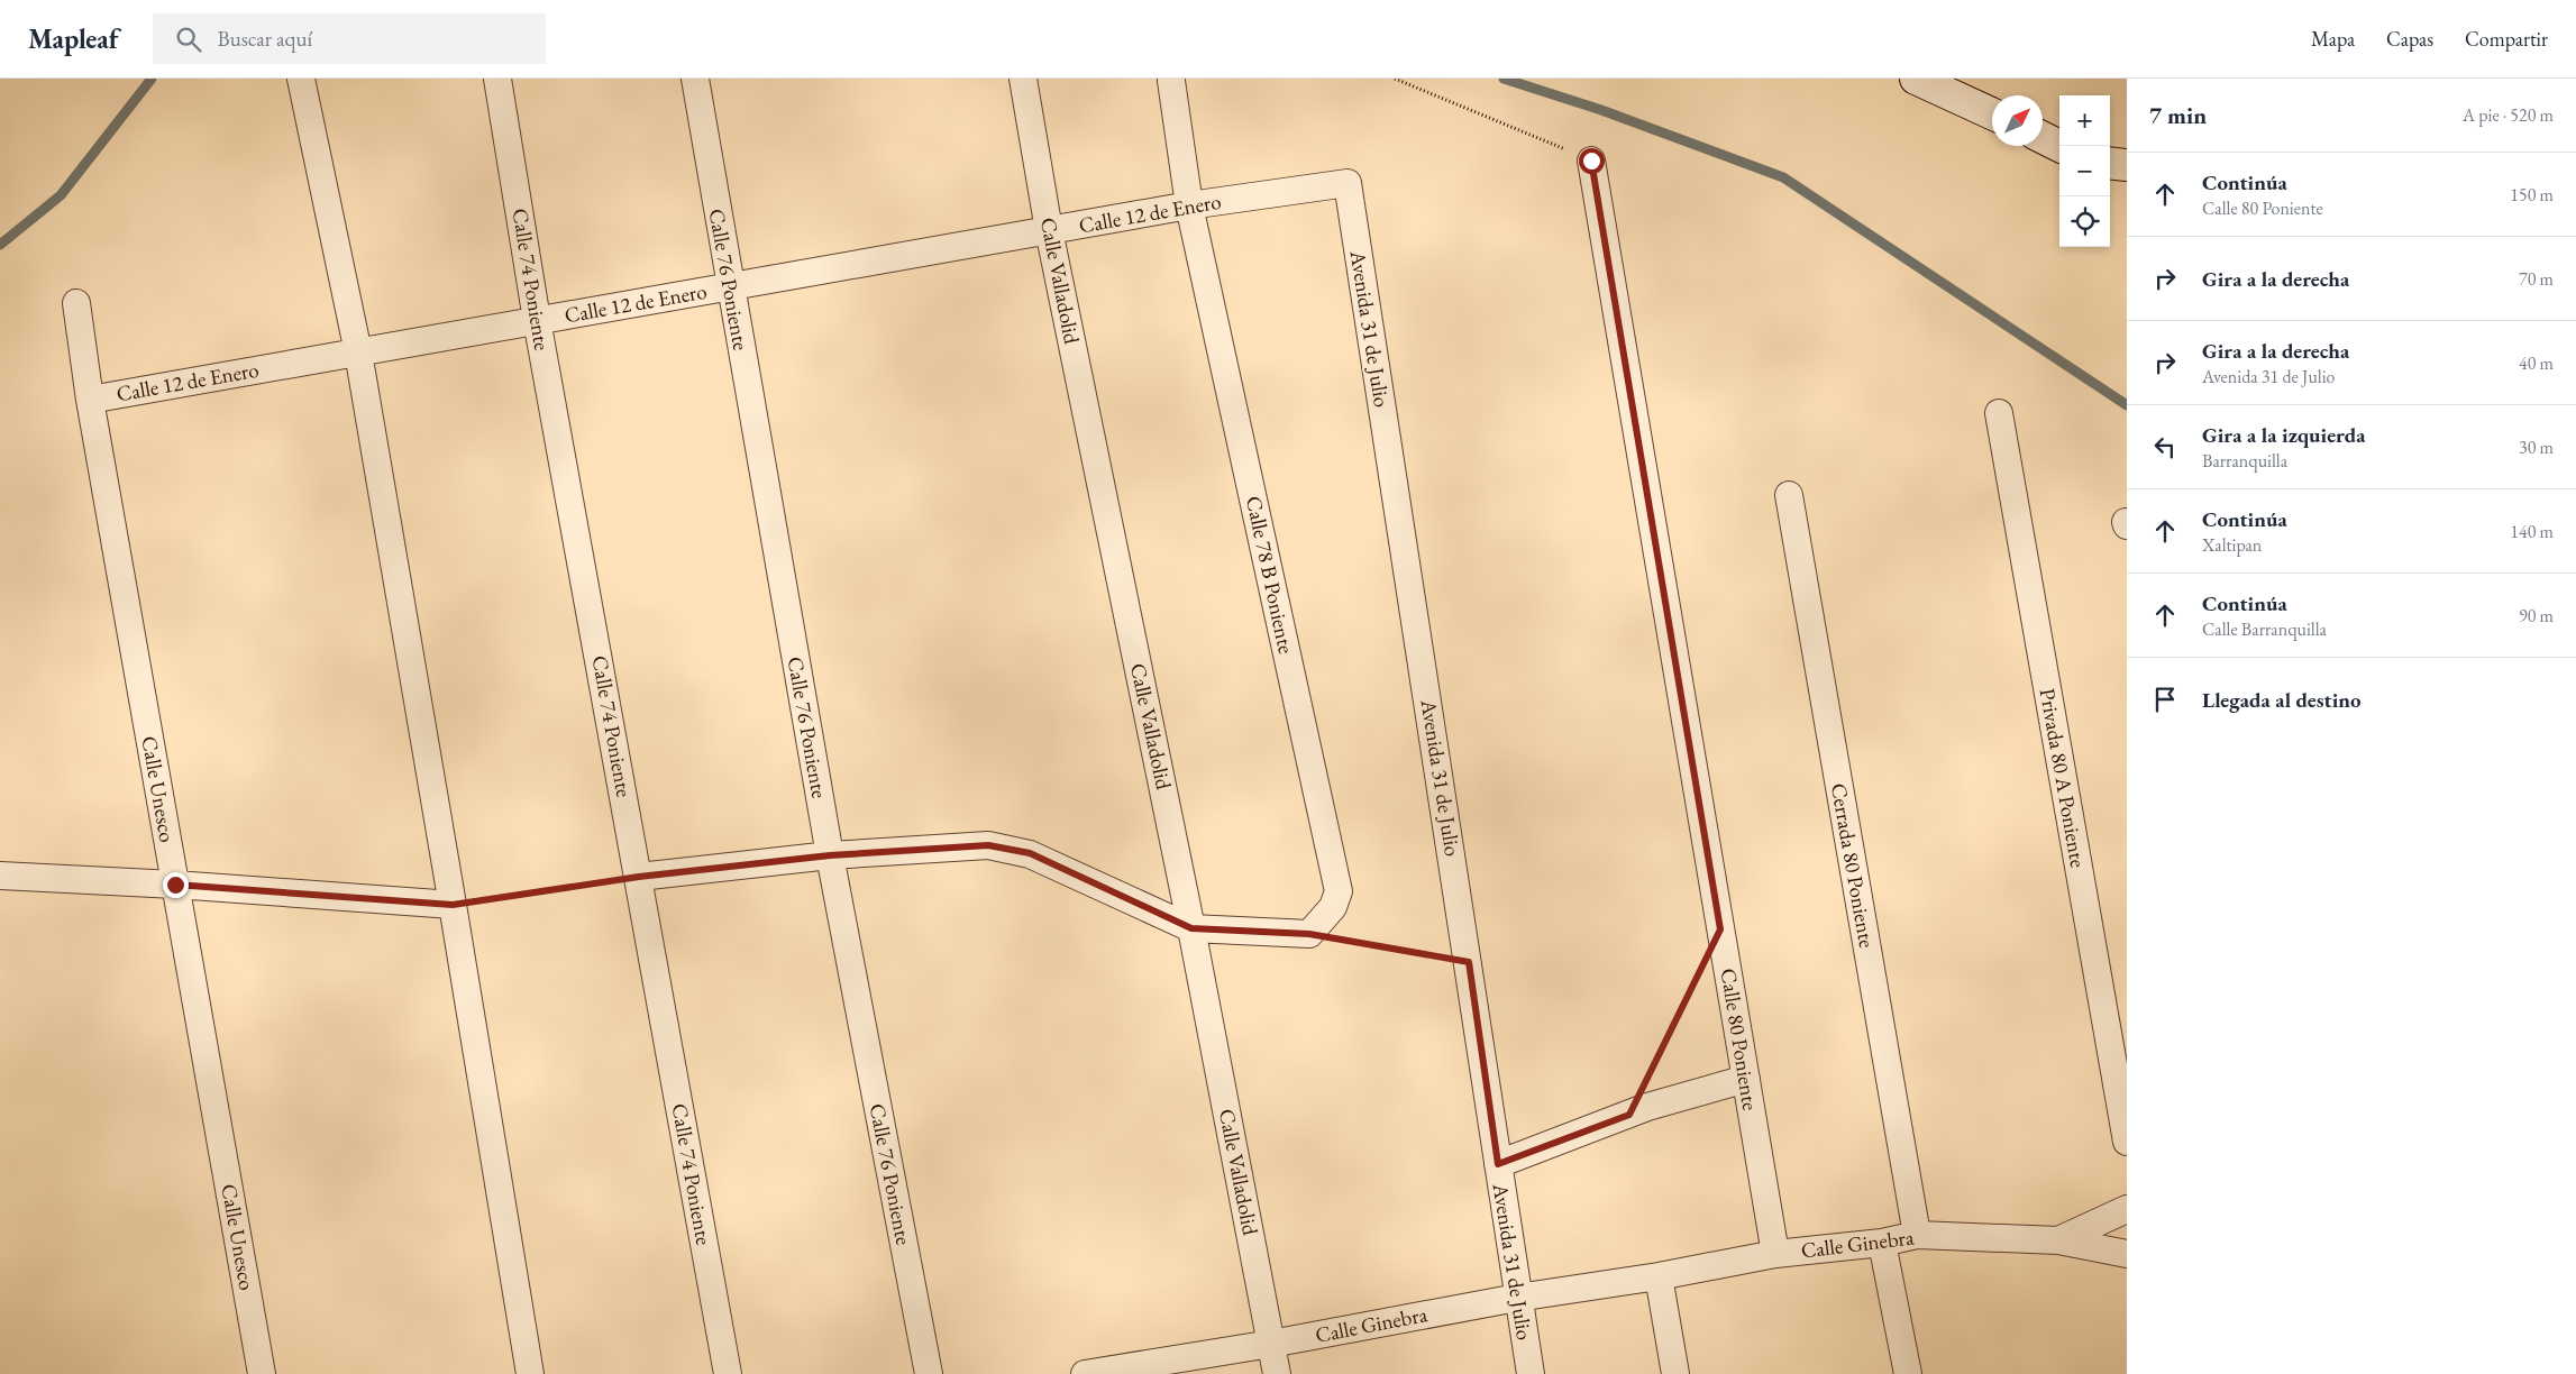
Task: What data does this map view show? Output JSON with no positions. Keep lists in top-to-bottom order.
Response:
{
  "streets": {
    "street": [
      "Calle 12 de Enero",
      "Calle 74 Poniente",
      "Calle 76 Poniente",
      "Calle Valladolid",
      "Avenida 31 de Julio",
      "Calle 78 B Poniente",
      "Privada 80 A Poniente",
      "Calle Unesco",
      "Cerrada 80 Poniente",
      "Calle 80 Poniente",
      "Calle Ginebra"
    ]
  },
  "crossings": [
    ["Calle 12 de Enero", "Calle 74 Poniente"],
    ["Calle 12 de Enero", "Calle 76 Poniente"],
    ["Calle 12 de Enero", "Calle Valladolid"],
    ["Calle 12 de Enero", "Avenida 31 de Julio"],
    ["Calle 12 de Enero", "Calle 78 B Poniente"],
    ["Calle 12 de Enero", "Calle Unesco"],
    ["Calle Valladolid", "Calle Ginebra"],
    ["Avenida 31 de Julio", "Calle Ginebra"],
    ["Cerrada 80 Poniente", "Calle Ginebra"],
    ["Calle 80 Poniente", "Calle Ginebra"]
  ],
  "north": "top right",
  "page": {
    "header": "Mapleaf",
    "search": "Buscar aquí",
    "nav": ["Mapa", "Capas", "Compartir"],
    "heading": ["7 min", "A pie · 520 m"],
    "map_buttons": ["+", "−"],
    "list": [
      ["Continúa", "Calle 80 Poniente", "150 m"],
      ["Gira a la derecha", "70 m"],
      ["Gira a la derecha", "Avenida 31 de Julio", "40 m"],
      ["Gira a la izquierda", "Barranquilla", "30 m"],
      ["Continúa", "Xaltipan", "140 m"],
      ["Continúa", "Calle Barranquilla", "90 m"],
      "Llegada al destino"
    ]
  }
}
